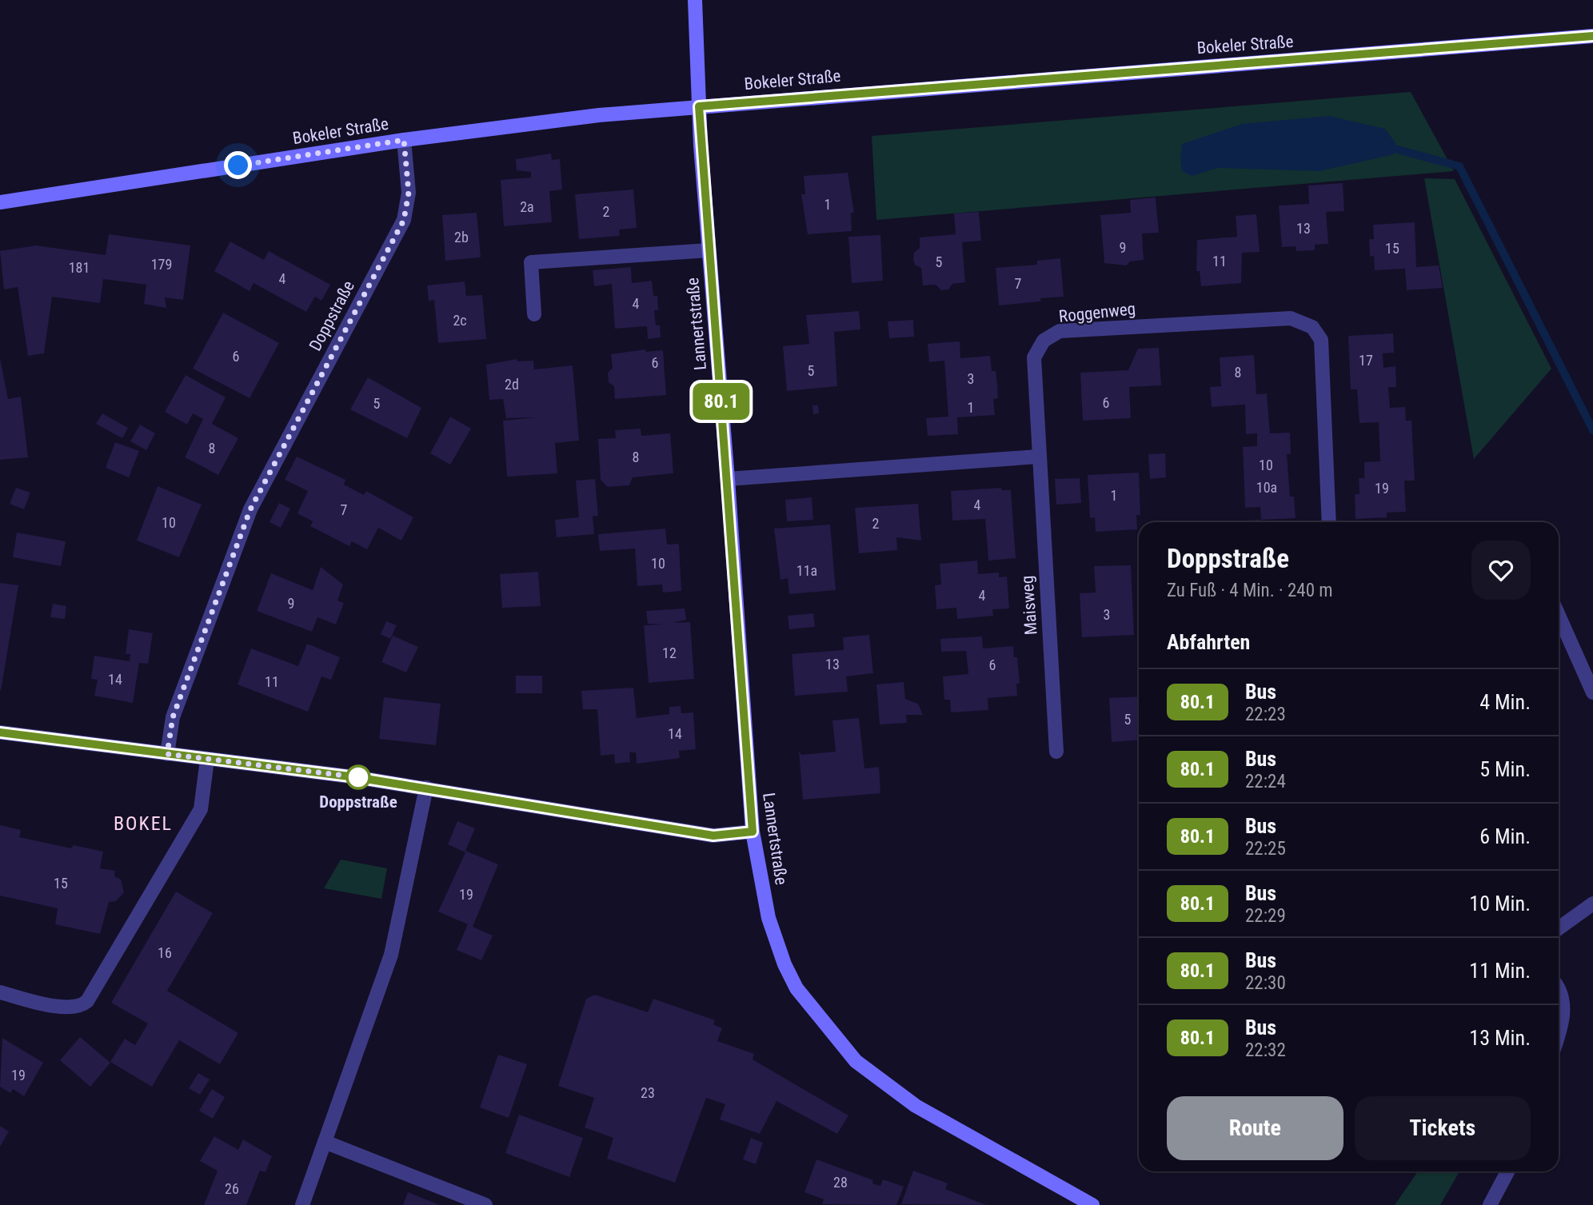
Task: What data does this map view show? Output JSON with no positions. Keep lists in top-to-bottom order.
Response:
{
  "streets": {
    "main road": ["Bokeler Straße", "Lannertstraße"],
    "street": ["Roggenweg", "Doppstraße", "Maisweg"]
  },
  "crossings": [
    ["Bokeler Straße", "Doppstraße"],
    ["Bokeler Straße", "Lannertstraße"],
    ["Roggenweg", "Maisweg"]
  ],
  "districts": ["BOKEL"],
  "places": ["Doppstraße"],
  "lines": ["bus line 80.1"],
  "house_numbers": [
    "1",
    "2a",
    "2",
    "13",
    "2b",
    "9",
    "15",
    "11",
    "5",
    "179",
    "181",
    "4",
    "7",
    "4",
    "2c",
    "6",
    "17",
    "6",
    "5",
    "8",
    "3",
    "2d",
    "6",
    "5",
    "1",
    "8",
    "8",
    "10",
    "10a",
    "19",
    "1",
    "4",
    "7",
    "10",
    "2",
    "10",
    "11a",
    "4",
    "9",
    "3",
    "12",
    "13",
    "6",
    "14",
    "11",
    "5",
    "14",
    "15",
    "19",
    "16",
    "19",
    "23",
    "28",
    "26"
  ],
  "page": {
    "on_map": "80.1",
    "heading": [
      ["Doppstraße", "Zu Fuß · 4 Min. · 240 m"],
      "Abfahrten"
    ],
    "list": [
      {
        "mark": "80.1",
        "name": "Bus",
        "note": "22:23",
        "value": "4 Min."
      },
      {
        "mark": "80.1",
        "name": "Bus",
        "note": "22:24",
        "value": "5 Min."
      },
      {
        "mark": "80.1",
        "name": "Bus",
        "note": "22:25",
        "value": "6 Min."
      },
      {
        "mark": "80.1",
        "name": "Bus",
        "note": "22:29",
        "value": "10 Min."
      },
      {
        "mark": "80.1",
        "name": "Bus",
        "note": "22:30",
        "value": "11 Min."
      },
      {
        "mark": "80.1",
        "name": "Bus",
        "note": "22:32",
        "value": "13 Min."
      }
    ],
    "buttons": ["Route", "Tickets"]
  }
}
